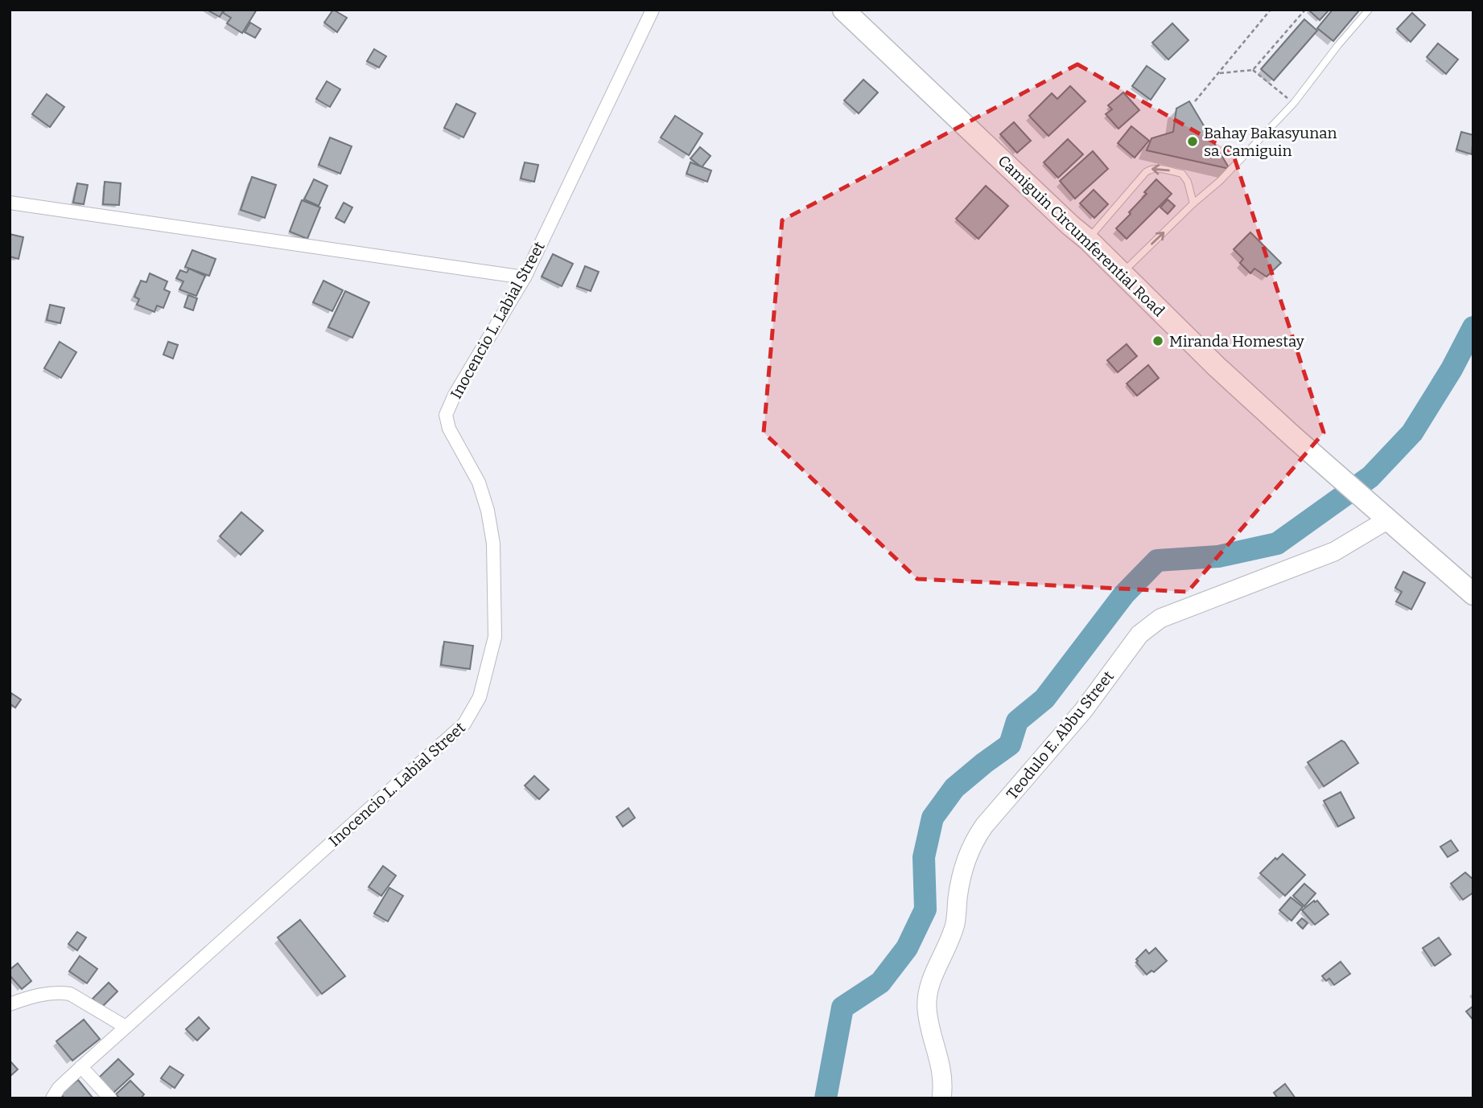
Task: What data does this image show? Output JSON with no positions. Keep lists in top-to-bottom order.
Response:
{
  "streets": {
    "main road": ["Camiguin Circumferential Road"],
    "street": ["Inocencio L. Labial Street", "Teodulo E. Abbu Street"]
  },
  "crossings": [
    ["Camiguin Circumferential Road", "Teodulo E. Abbu Street"]
  ],
  "places": ["Bahay Bakasyunan sa Camiguin", "Miranda Homestay"]
}
